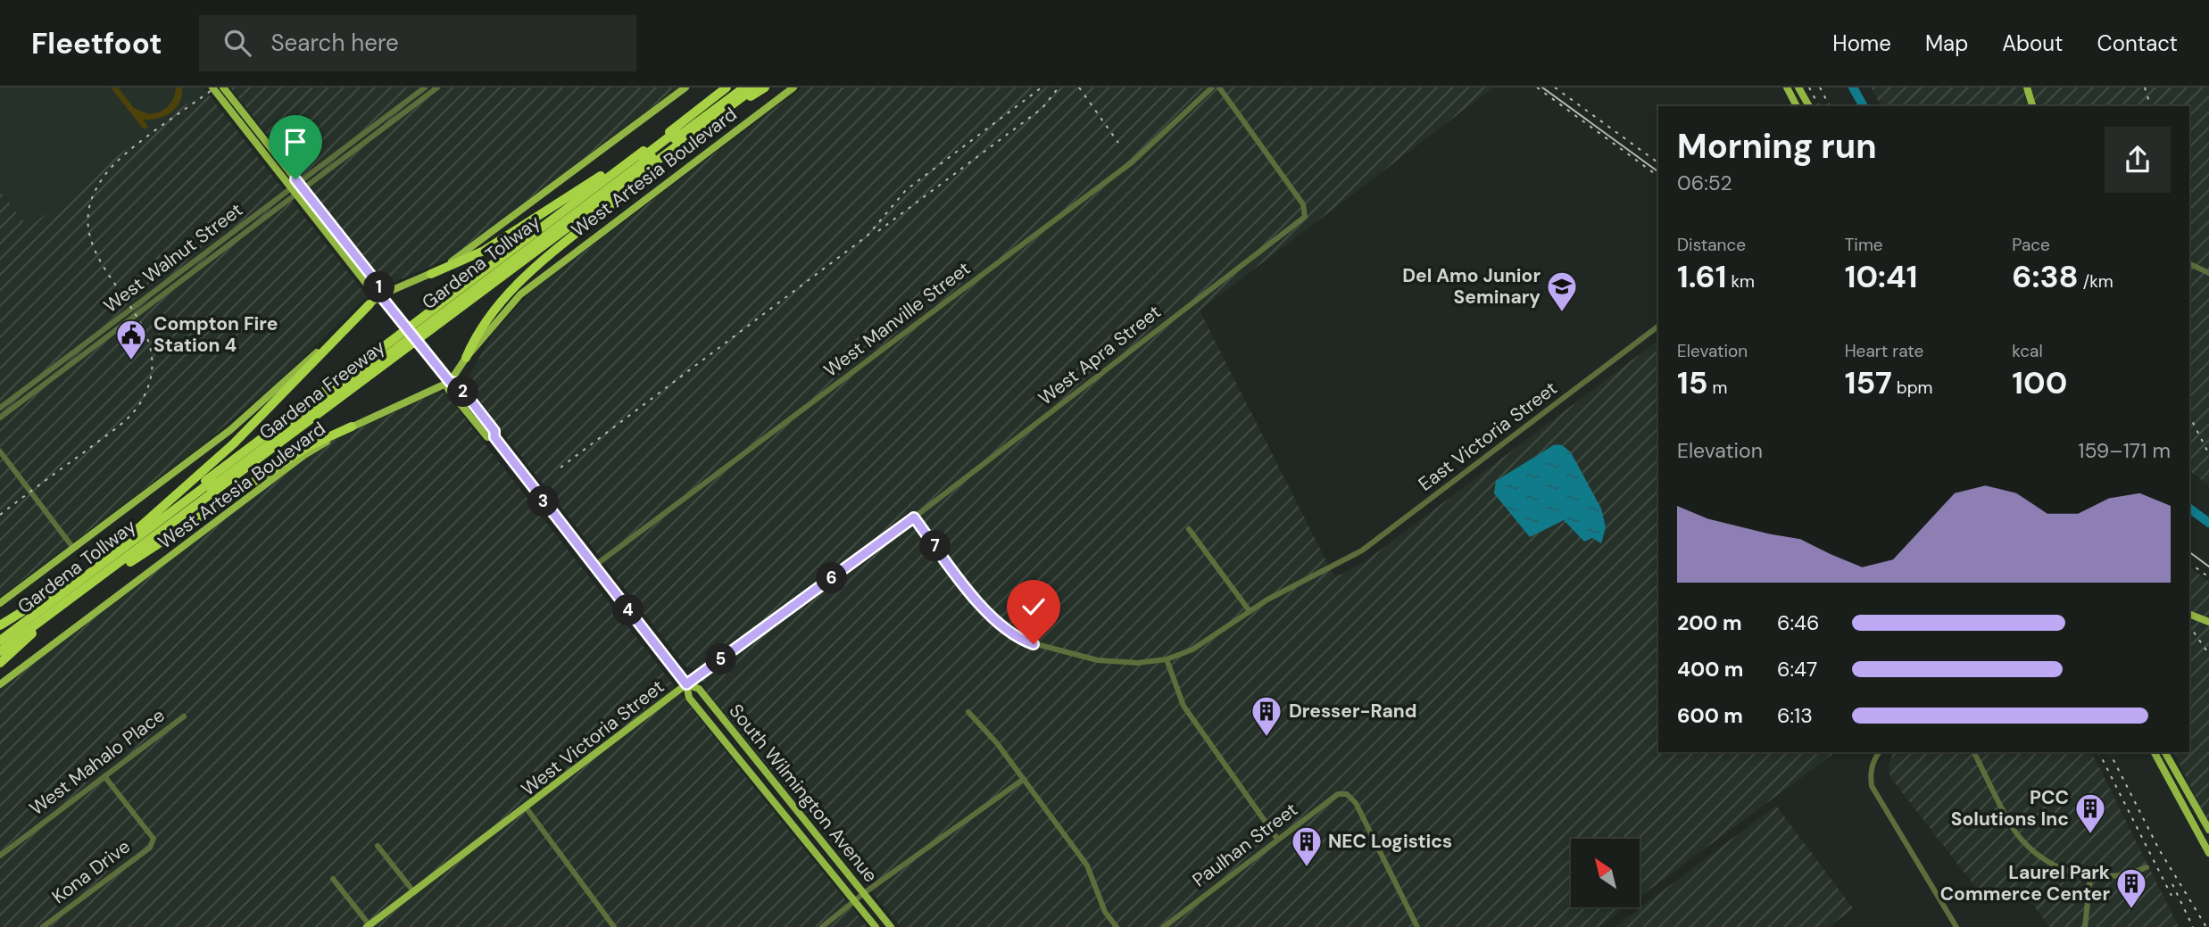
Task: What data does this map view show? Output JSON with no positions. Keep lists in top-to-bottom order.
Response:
{
  "streets": {
    "highway": ["Gardena Tollway", "Gardena Freeway"],
    "main road": ["West Artesia Boulevard", "West Victoria Street", "South Wilmington Avenue"],
    "street": [
      "West Walnut Street",
      "West Manville Street",
      "West Apra Street",
      "East Victoria Street",
      "West Mahalo Place",
      "Paulhan Street",
      "Kona Drive"
    ]
  },
  "crossings": [
    ["West Artesia Boulevard", "South Wilmington Avenue"],
    ["West Walnut Street", "South Wilmington Avenue"],
    ["West Manville Street", "South Wilmington Avenue"],
    ["West Apra Street", "West Victoria Street"],
    ["West Victoria Street", "South Wilmington Avenue"],
    ["West Mahalo Place", "Kona Drive"]
  ],
  "places": {
    "school or university": ["Del Amo Junior Seminary"],
    "public building": ["Compton Fire Station 4"],
    "building": [
      "Dresser-Rand",
      "PCC Solutions Inc",
      "NEC Logistics",
      "Laurel Park Commerce Center"
    ]
  },
  "north": "top left",
  "page": {
    "header": "Fleetfoot",
    "search": "Search here",
    "nav": [
      "Home",
      "Map",
      "About",
      "Contact"
    ],
    "heading": ["Morning run", "06:52"],
    "stats": [
      ["Distance", "1.61 km"],
      ["Time", "10:41"],
      ["Pace", "6:38 /km"],
      ["Elevation", "15 m"],
      ["Heart rate", "157 bpm"],
      ["kcal", "100"]
    ],
    "pins": [
      "1",
      "2",
      "3",
      "7",
      "6",
      "4",
      "5"
    ],
    "chart": ["Elevation", "159–171 m"],
    "list": [
      {
        "name": "200 m",
        "note": "6:46"
      },
      {
        "name": "400 m",
        "note": "6:47"
      },
      {
        "name": "600 m",
        "note": "6:13"
      }
    ]
  }
}
